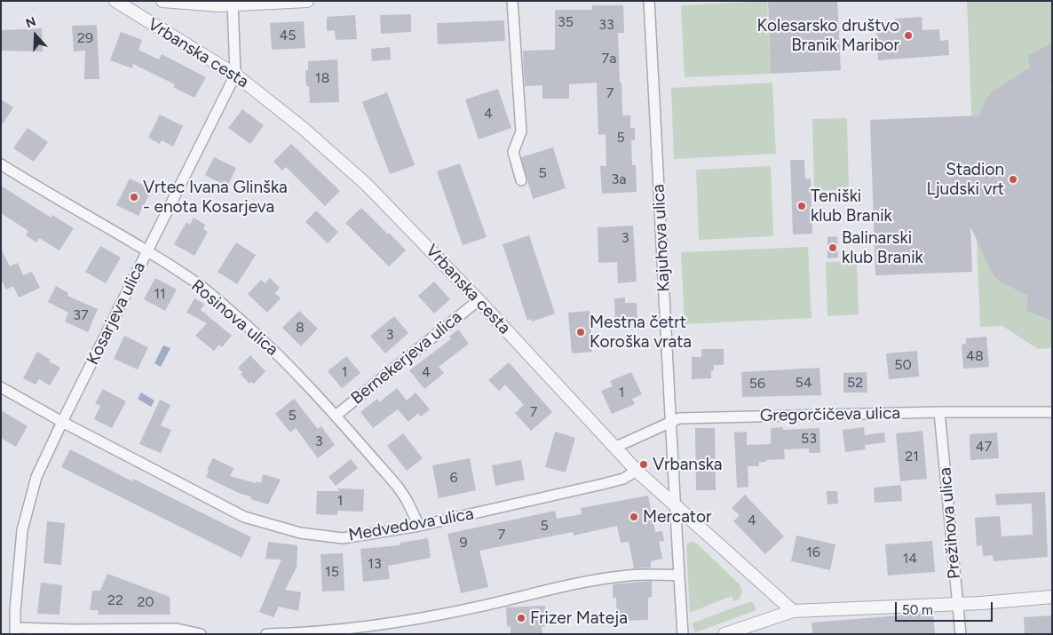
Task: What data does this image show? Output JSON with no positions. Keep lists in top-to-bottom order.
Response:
{
  "streets": {
    "street": [
      "Vrbanska cesta",
      "Kajuhova ulica",
      "Kosarjeva ulica",
      "Rosinova ulica",
      "Bernekerjeva ulica",
      "Gregorčičeva ulica",
      "Prežihova ulica",
      "Medvedova ulica"
    ]
  },
  "crossings": [
    ["Vrbanska cesta", "Kajuhova ulica"],
    ["Vrbanska cesta", "Kosarjeva ulica"],
    ["Vrbanska cesta", "Bernekerjeva ulica"],
    ["Vrbanska cesta", "Gregorčičeva ulica"],
    ["Vrbanska cesta", "Medvedova ulica"],
    ["Kajuhova ulica", "Gregorčičeva ulica"],
    ["Kosarjeva ulica", "Rosinova ulica"],
    ["Kosarjeva ulica", "Medvedova ulica"],
    ["Rosinova ulica", "Bernekerjeva ulica"],
    ["Rosinova ulica", "Medvedova ulica"],
    ["Gregorčičeva ulica", "Prežihova ulica"]
  ],
  "places": [
    "Kolesarsko društvo Branik Maribor",
    "Stadion Ljudski vrt",
    "Vrtec Ivana Glinška - enota Kosarjeva",
    "Teniški klub Branik",
    "Balinarski klub Branik",
    "Mestna četrt Koroška vrata",
    "Vrbanska",
    "Mercator",
    "Frizer Mateja"
  ],
  "house_numbers": [
    "35",
    "33",
    "45",
    "29",
    "7a",
    "18",
    "7",
    "4",
    "5",
    "5",
    "3a",
    "3",
    "11",
    "37",
    "8",
    "3",
    "48",
    "50",
    "1",
    "4",
    "54",
    "52",
    "56",
    "1",
    "7",
    "5",
    "53",
    "3",
    "47",
    "21",
    "6",
    "1",
    "4",
    "5",
    "7",
    "9",
    "16",
    "14",
    "13",
    "15",
    "22",
    "20"
  ],
  "scale_bar": "50 m",
  "north": "top"
}
